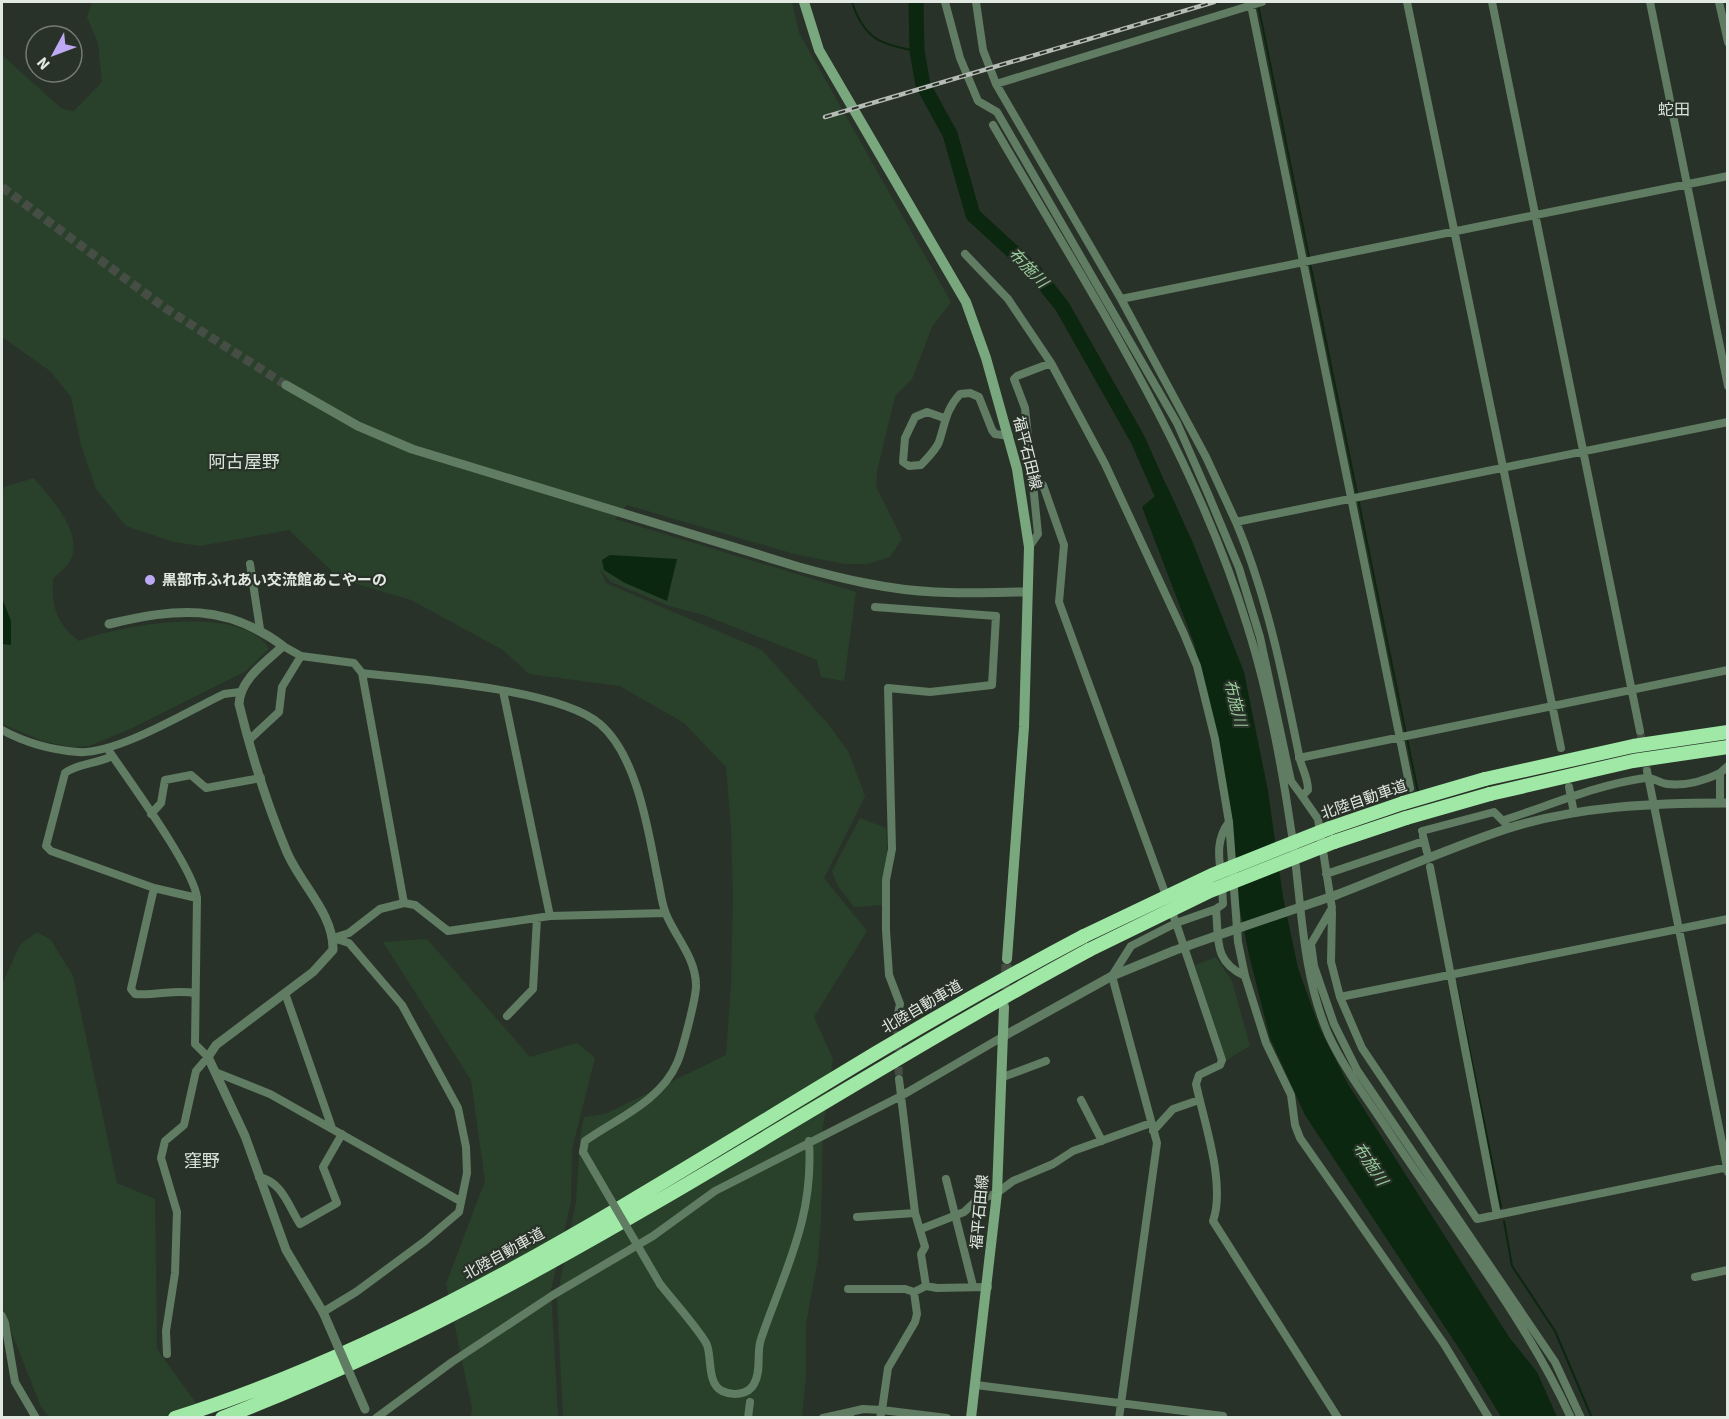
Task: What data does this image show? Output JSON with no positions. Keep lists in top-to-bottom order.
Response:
{
  "streets": {
    "highway": ["北陸自動車道"],
    "main road": ["福平石田線"]
  },
  "districts": ["蛇田", "阿古屋野", "窪野"],
  "water": ["布施川"],
  "places": ["黒部市ふれあい交流館あこやーの"],
  "north": "bottom left"
}
